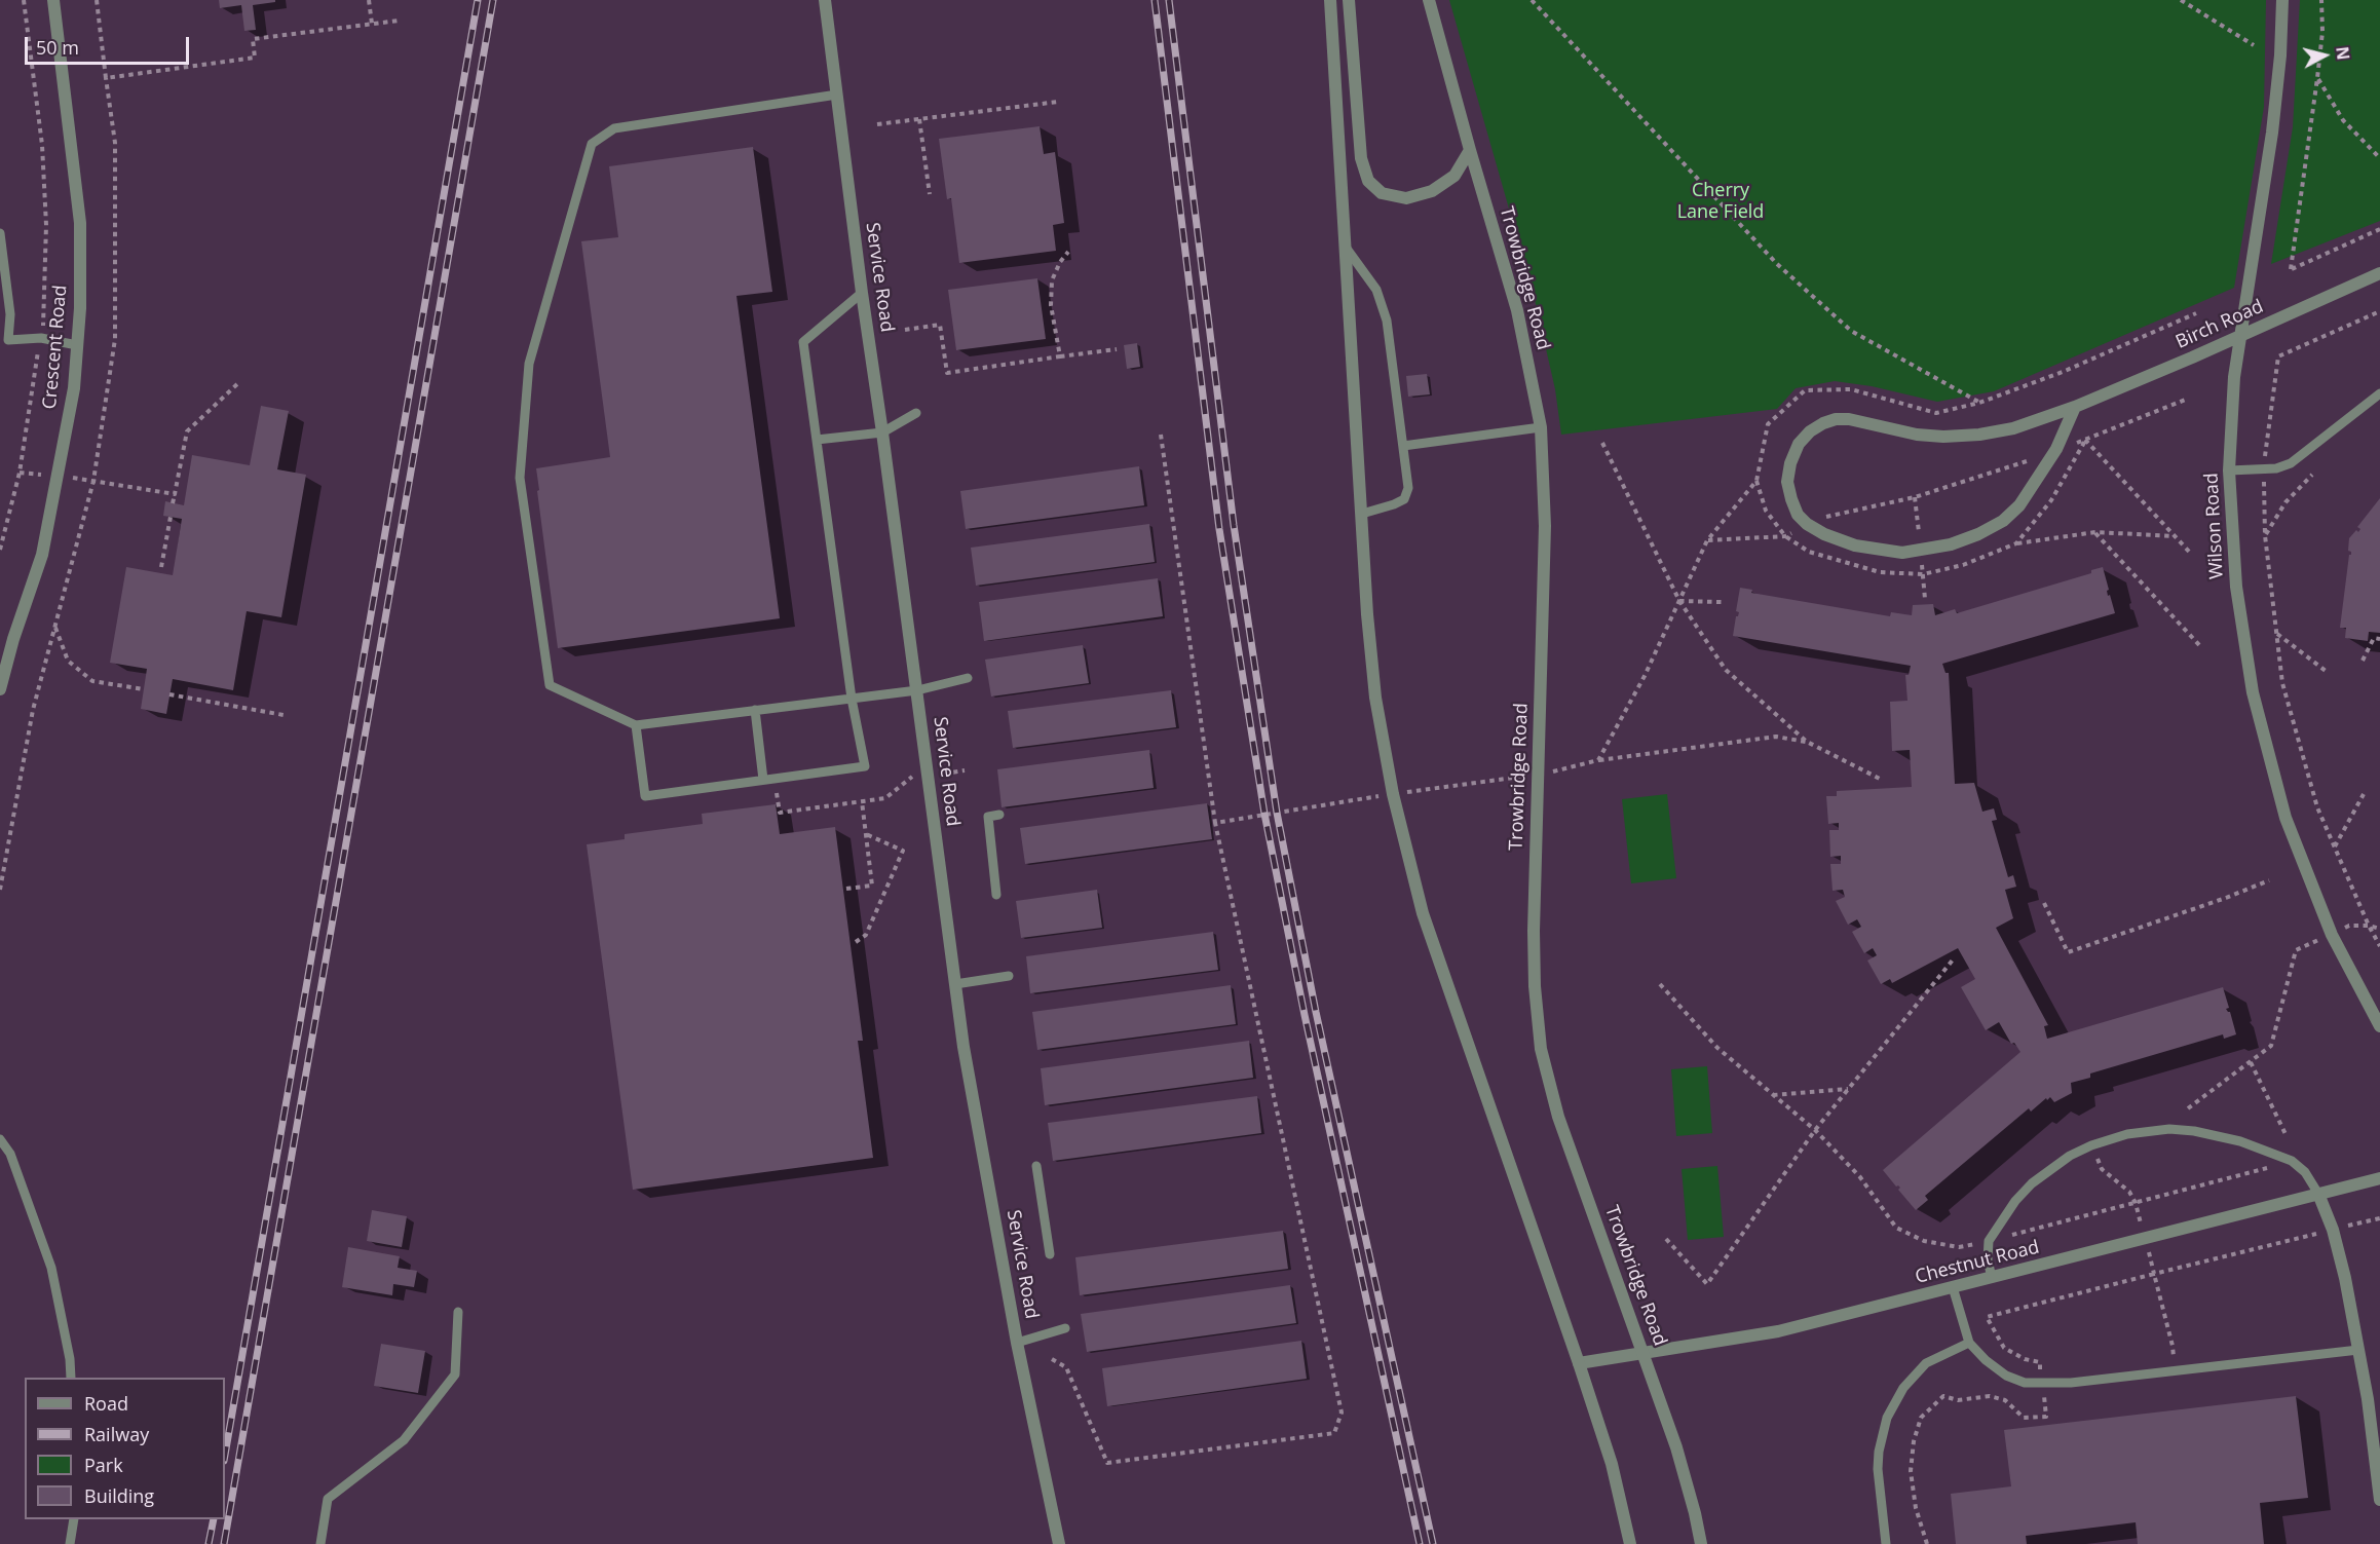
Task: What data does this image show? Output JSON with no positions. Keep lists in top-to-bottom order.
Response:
{
  "streets": {
    "street": [
      "Service Road",
      "Trowbridge Road",
      "Birch Road",
      "Crescent Road",
      "Wilson Road",
      "Chestnut Road"
    ]
  },
  "crossings": [
    ["Trowbridge Road", "Chestnut Road"],
    ["Birch Road", "Wilson Road"]
  ],
  "parks": ["Cherry Lane Field"],
  "legend": [
    "Road",
    "Railway",
    "Park",
    "Building"
  ],
  "scale_bar": "50 m",
  "north": "right"
}
